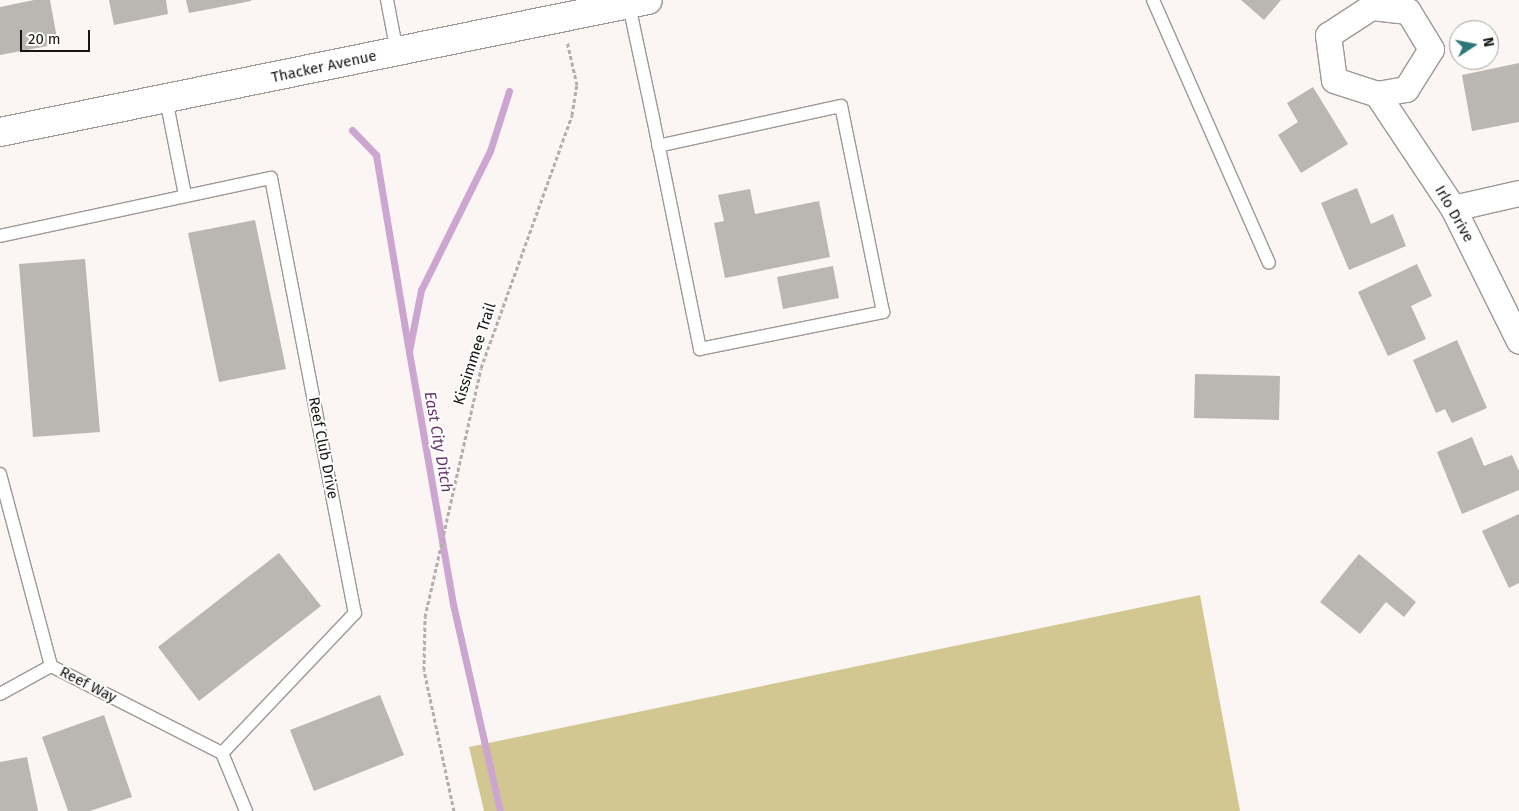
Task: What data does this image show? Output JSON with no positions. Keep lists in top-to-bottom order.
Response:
{
  "streets": {
    "street": ["Thacker Avenue", "Irlo Drive"],
    "lane": ["Reef Club Drive", "Reef Way"],
    "path": ["Kissimmee Trail"]
  },
  "crossings": [
    ["Thacker Avenue", "Kissimmee Trail"],
    ["Reef Club Drive", "Reef Way"]
  ],
  "water": ["East City Ditch"],
  "scale_bar": "20 m",
  "north": "right"
}
